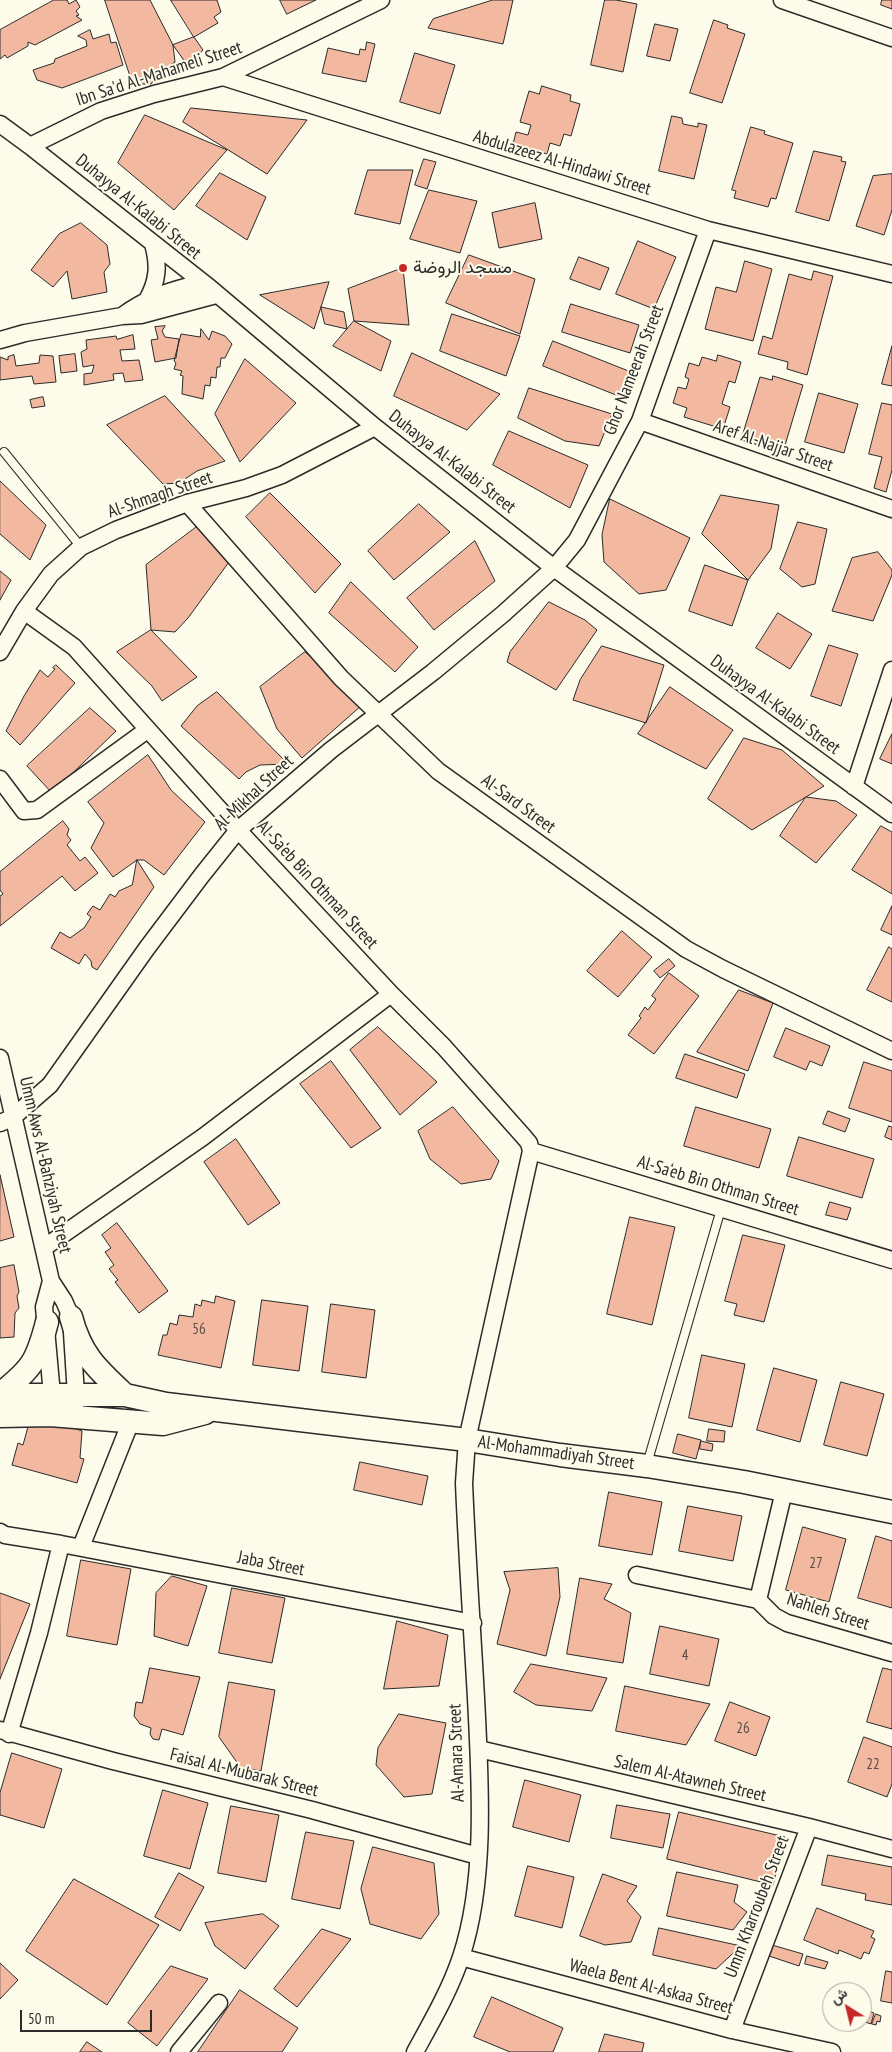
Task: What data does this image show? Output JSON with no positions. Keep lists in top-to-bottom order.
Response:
{
  "streets": {
    "street": [
      "Ibn Sa'd Al-Mahameli Street",
      "Abdulazeez Al-Hindawi Street",
      "Duhayya Al-Kalabi Street",
      "Ghor Nameerah Street",
      "Aref Al-Najjar Street",
      "Al-Shmagh Street",
      "Al-Mikhal Street",
      "Al-Sard Street",
      "Al-Sa‘eb Bin Othman Street",
      "Umm Aws Al-Bahziyah Street",
      "Al-Mohammadiyah Street",
      "Jaba Street",
      "Nahleh Street",
      "Al-Amara Street",
      "Faisal Al-Mubarak Street",
      "Salem Al-Atawneh Street",
      "Umm Kharroubeh Street",
      "Waela Bent Al-Askaa Street"
    ]
  },
  "crossings": [
    ["Ibn Sa'd Al-Mahameli Street", "Abdulazeez Al-Hindawi Street"],
    ["Ibn Sa'd Al-Mahameli Street", "Duhayya Al-Kalabi Street"],
    ["Abdulazeez Al-Hindawi Street", "Ghor Nameerah Street"],
    ["Duhayya Al-Kalabi Street", "Ghor Nameerah Street"],
    ["Duhayya Al-Kalabi Street", "Al-Shmagh Street"],
    ["Duhayya Al-Kalabi Street", "Al-Mikhal Street"],
    ["Ghor Nameerah Street", "Aref Al-Najjar Street"],
    ["Ghor Nameerah Street", "Al-Mikhal Street"],
    ["Al-Shmagh Street", "Al-Sard Street"],
    ["Al-Shmagh Street", "Al-Sa‘eb Bin Othman Street"],
    ["Al-Mikhal Street", "Al-Sard Street"],
    ["Al-Mikhal Street", "Al-Sa‘eb Bin Othman Street"],
    ["Al-Mikhal Street", "Umm Aws Al-Bahziyah Street"],
    ["Umm Aws Al-Bahziyah Street", "Al-Mohammadiyah Street"],
    ["Al-Mohammadiyah Street", "Al-Amara Street"],
    ["Jaba Street", "Al-Amara Street"],
    ["Al-Amara Street", "Faisal Al-Mubarak Street"],
    ["Al-Amara Street", "Salem Al-Atawneh Street"],
    ["Al-Amara Street", "Waela Bent Al-Askaa Street"],
    ["Salem Al-Atawneh Street", "Umm Kharroubeh Street"],
    ["Umm Kharroubeh Street", "Waela Bent Al-Askaa Street"]
  ],
  "places": ["مسجد الروضة"],
  "house_numbers": [
    "56",
    "27",
    "4",
    "26",
    "22"
  ],
  "scale_bar": "50 m",
  "north": "top left"
}
